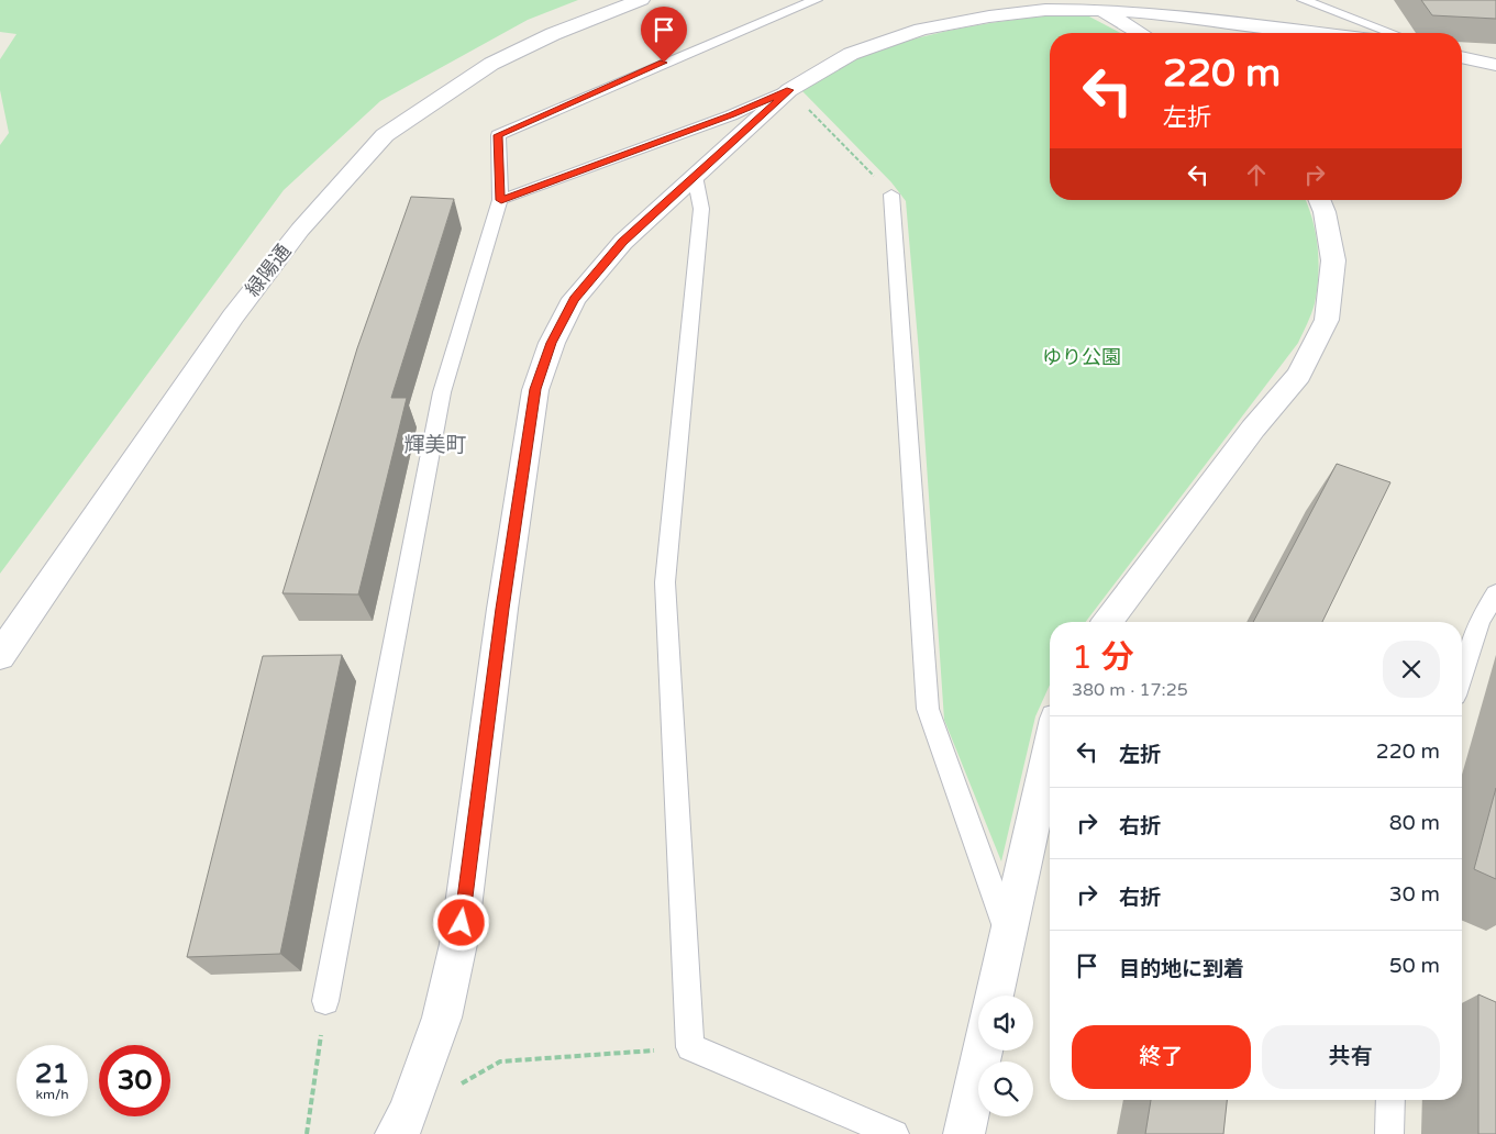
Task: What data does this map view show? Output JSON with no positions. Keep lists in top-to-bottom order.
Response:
{
  "streets": {
    "street": ["緑陽通"]
  },
  "districts": ["輝美町"],
  "parks": ["ゆり公園"],
  "page": {
    "turn": ["220 m", "左折"],
    "heading": ["1 分", "380 m · 17:25"],
    "list": [
      {
        "name": "左折",
        "value": "220 m"
      },
      {
        "name": "右折",
        "value": "80 m"
      },
      {
        "name": "右折",
        "value": "30 m"
      },
      {
        "name": "目的地に到着",
        "value": "50 m"
      }
    ],
    "buttons": ["終了", "共有"],
    "speed": "21 km/h",
    "limit": "30"
  }
}
